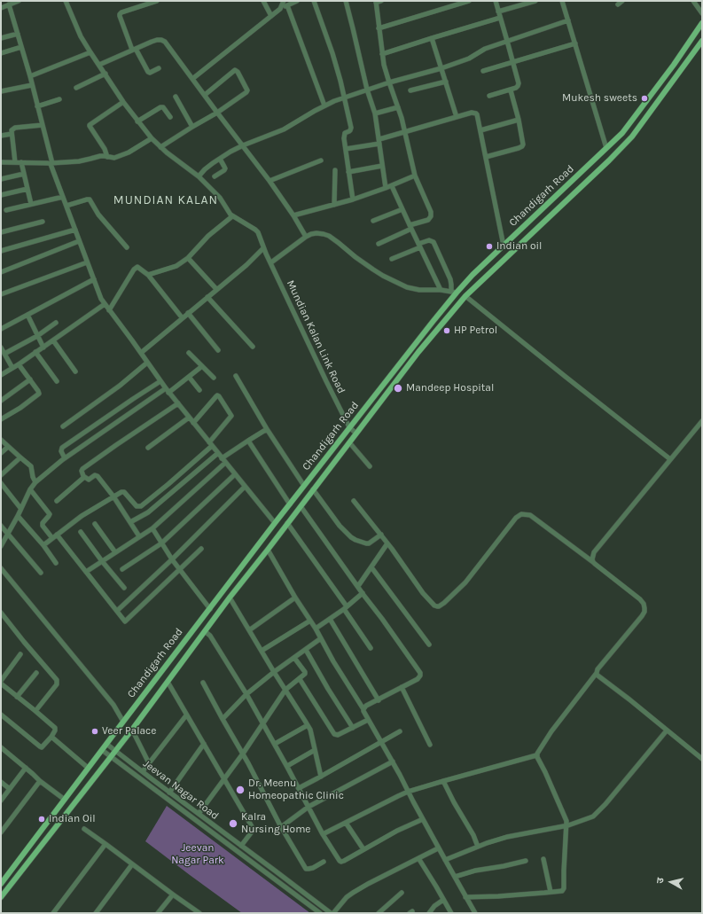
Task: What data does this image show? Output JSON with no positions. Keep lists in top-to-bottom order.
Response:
{
  "streets": {
    "main road": ["Chandigarh Road"],
    "street": ["Mundian Kalan Link Road", "Jeevan Nagar Road"]
  },
  "crossings": [
    ["Chandigarh Road", "Mundian Kalan Link Road"],
    ["Chandigarh Road", "Jeevan Nagar Road"]
  ],
  "districts": ["MUNDIAN KALAN"],
  "parks": ["Jeevan Nagar Park"],
  "places": [
    "Mukesh sweets",
    "Indian oil",
    "HP Petrol",
    "Mandeep Hospital",
    "Veer Palace",
    "Dr. Meenu Homeopathic Clinic",
    "Indian Oil",
    "Kalra Nursing Home"
  ],
  "north": "left"
}
